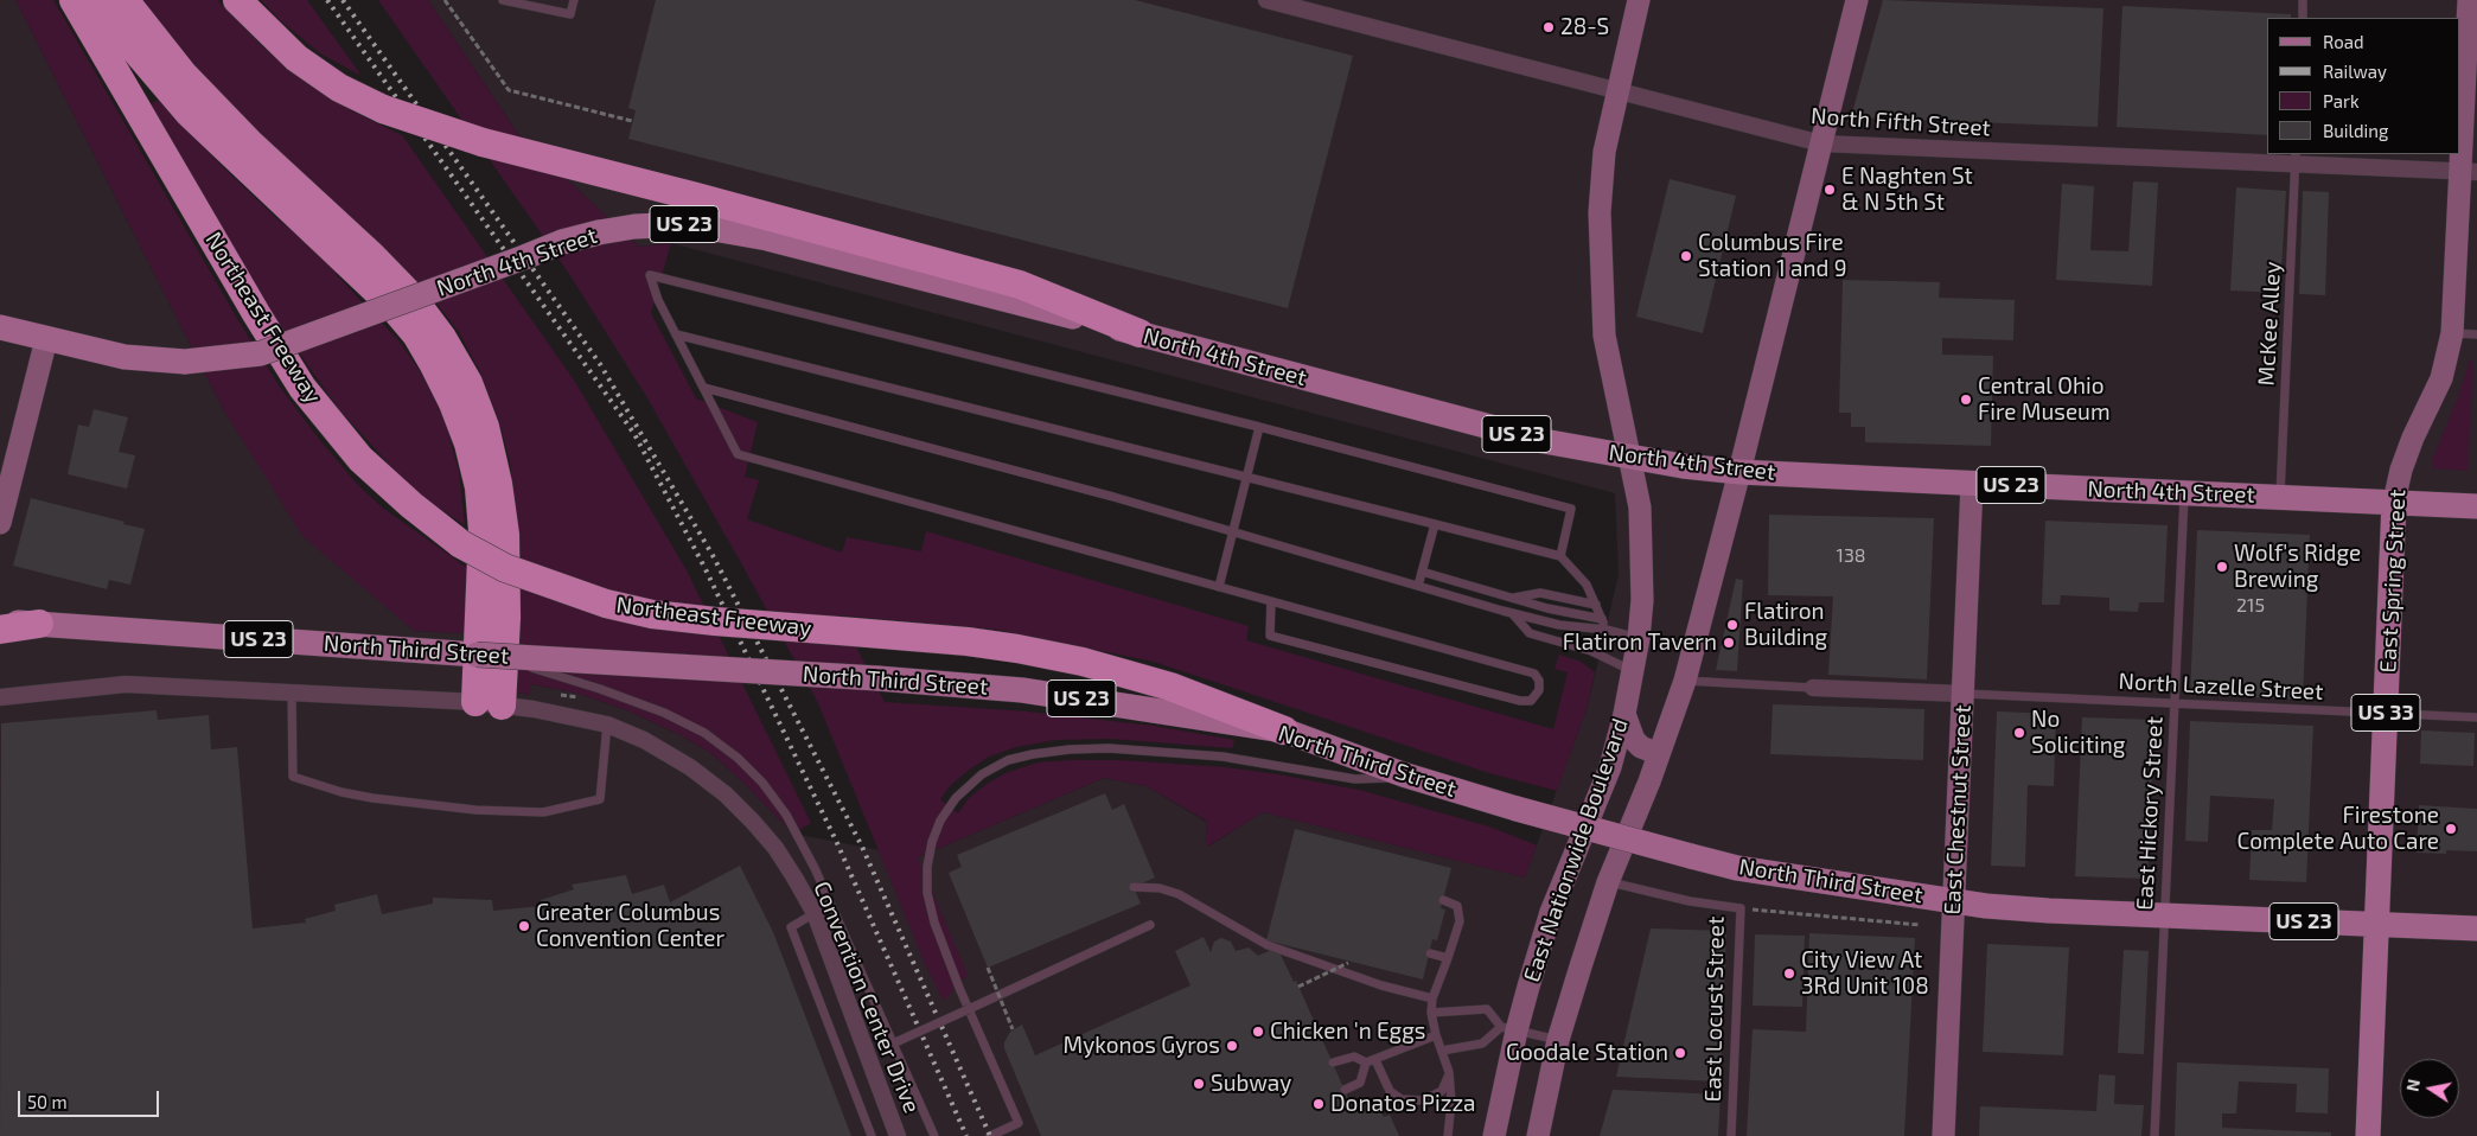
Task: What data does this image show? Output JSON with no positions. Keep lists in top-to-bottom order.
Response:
{
  "streets": {
    "highway": ["Northeast Freeway"],
    "main road": [
      "US 23",
      "North 4th Street",
      "East Spring Street",
      "North Third Street",
      "US 33",
      "East Chestnut Street",
      "East Nationwide Boulevard"
    ],
    "street": ["North Fifth Street", "Convention Center Drive"],
    "lane": [
      "McKee Alley",
      "North Lazelle Street",
      "East Hickory Street",
      "East Locust Street"
    ]
  },
  "crossings": [
    ["North Fifth Street", "McKee Alley"],
    ["North Fifth Street", "East Spring Street"],
    ["North Fifth Street", "East Nationwide Boulevard"],
    ["North 4th Street", "McKee Alley"],
    ["North 4th Street", "East Spring Street"],
    ["North 4th Street", "East Chestnut Street"],
    ["North 4th Street", "East Hickory Street"],
    ["North 4th Street", "East Nationwide Boulevard"],
    ["Northeast Freeway", "North Third Street"],
    ["East Spring Street", "North Third Street"],
    ["East Spring Street", "North Lazelle Street"],
    ["North Third Street", "East Chestnut Street"],
    ["North Third Street", "East Hickory Street"],
    ["North Lazelle Street", "East Chestnut Street"],
    ["North Lazelle Street", "East Hickory Street"],
    ["East Nationwide Boulevard", "East Locust Street"]
  ],
  "places": [
    "28-S",
    "E Naghten St & N 5th St",
    "Columbus Fire Station 1 and 9",
    "Central Ohio Fire Museum",
    "Wolf's Ridge Brewing",
    "Flatiron Building",
    "Flatiron Tavern",
    "No Soliciting",
    "Firestone Complete Auto Care",
    "Greater Columbus Convention Center",
    "City View At 3Rd Unit 108",
    "Chicken 'n Eggs",
    "Mykonos Gyros",
    "Goodale Station",
    "Subway",
    "Donatos Pizza"
  ],
  "house_numbers": ["138", "215"],
  "legend": [
    "Road",
    "Railway",
    "Park",
    "Building"
  ],
  "scale_bar": "50 m",
  "north": "left"
}
